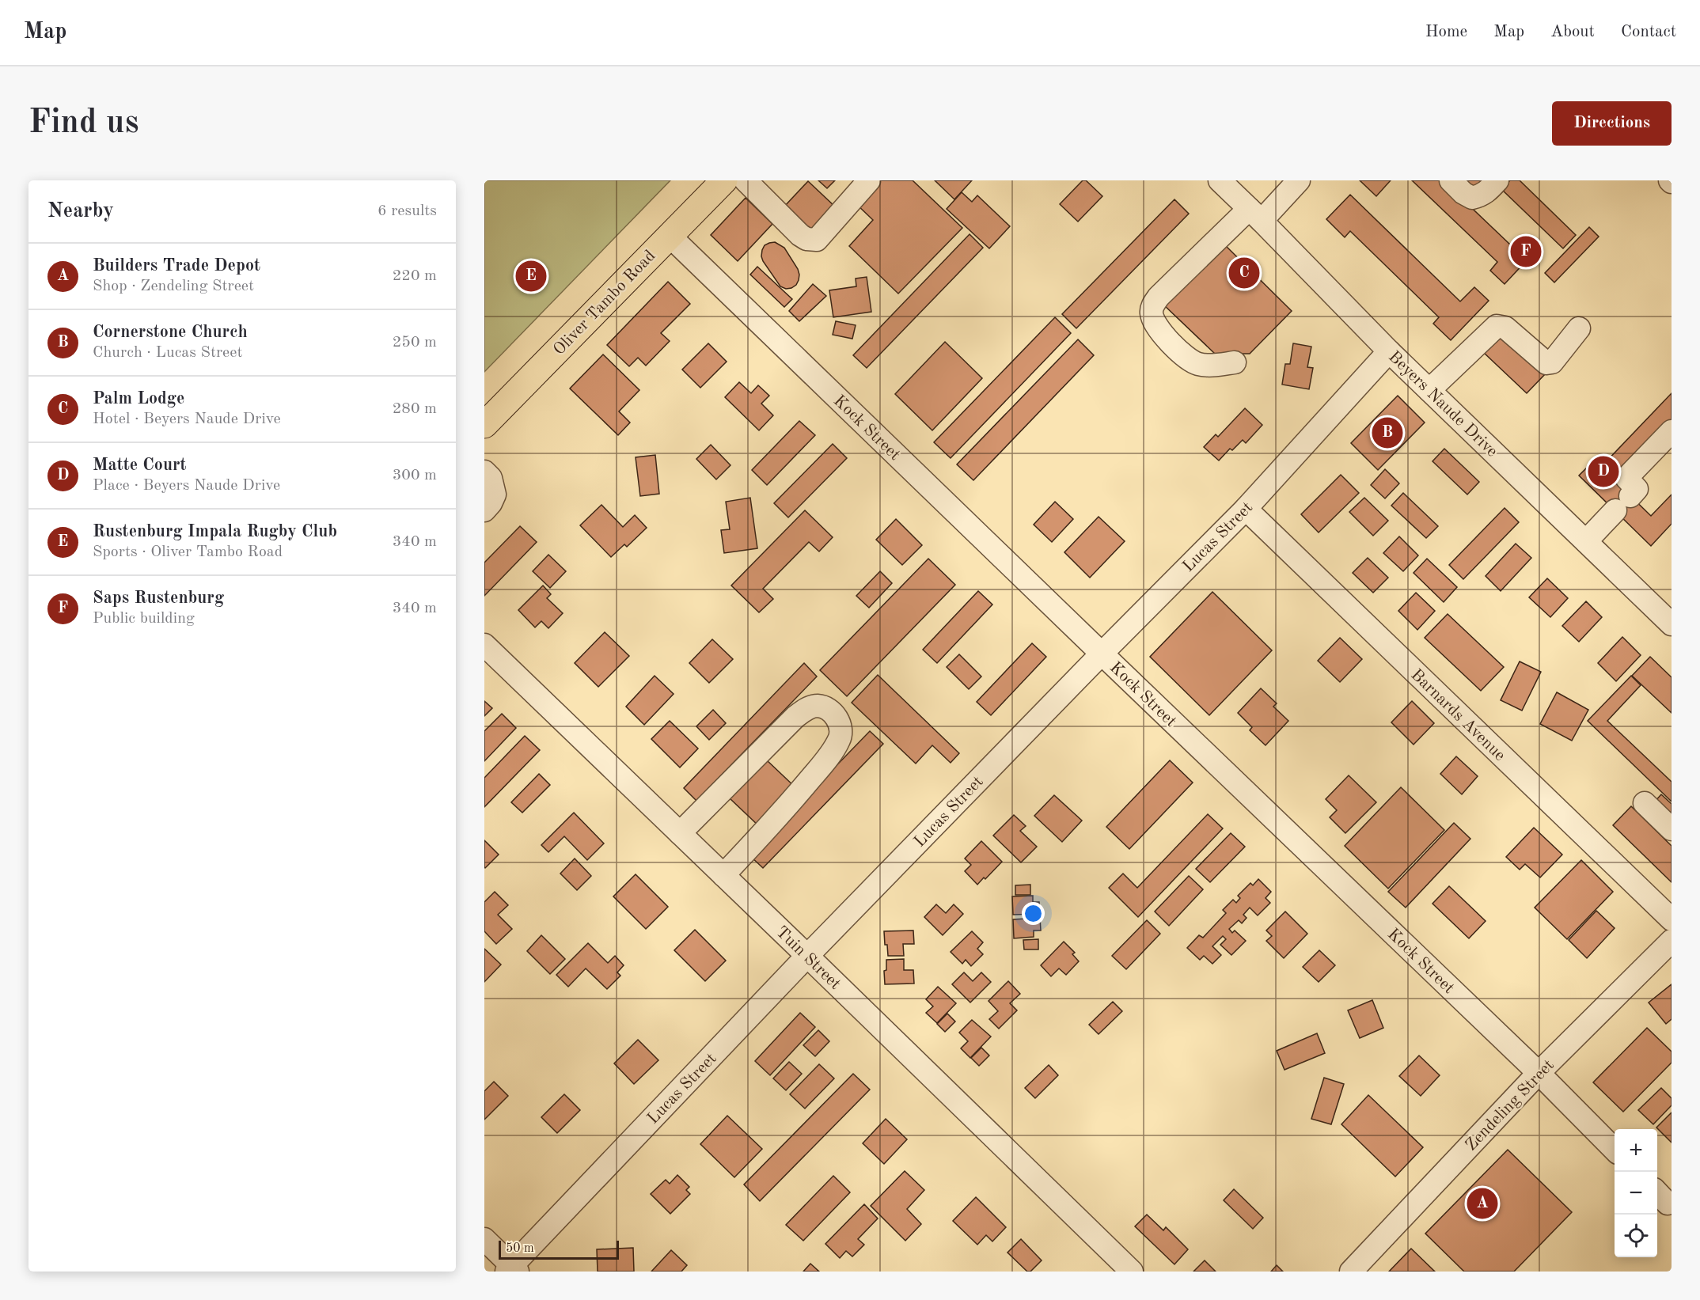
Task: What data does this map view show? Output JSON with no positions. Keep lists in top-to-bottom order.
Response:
{
  "streets": {
    "main road": ["Oliver Tambo Road"],
    "street": [
      "Beyers Naude Drive",
      "Kock Street",
      "Lucas Street",
      "Barnards Avenue",
      "Tuin Street",
      "Zendeling Street"
    ]
  },
  "crossings": [
    ["Oliver Tambo Road", "Kock Street"],
    ["Beyers Naude Drive", "Lucas Street"],
    ["Kock Street", "Lucas Street"],
    ["Kock Street", "Zendeling Street"],
    ["Lucas Street", "Barnards Avenue"],
    ["Lucas Street", "Tuin Street"]
  ],
  "scale_bar": "50 m",
  "page": {
    "header": "Map",
    "nav": [
      "Home",
      "Map",
      "About",
      "Contact"
    ],
    "buttons": "Directions",
    "title": "Find us",
    "heading": ["Nearby", "6 results"],
    "pins": [
      "F",
      "C",
      "E",
      "B",
      "D",
      "A"
    ],
    "list": [
      {
        "mark": "A",
        "name": "Builders Trade Depot",
        "note": "Shop · Zendeling Street",
        "value": "220 m"
      },
      {
        "mark": "B",
        "name": "Cornerstone Church",
        "note": "Church · Lucas Street",
        "value": "250 m"
      },
      {
        "mark": "C",
        "name": "Palm Lodge",
        "note": "Hotel · Beyers Naude Drive",
        "value": "280 m"
      },
      {
        "mark": "D",
        "name": "Matte Court",
        "note": "Place · Beyers Naude Drive",
        "value": "300 m"
      },
      {
        "mark": "E",
        "name": "Rustenburg Impala Rugby Club",
        "note": "Sports · Oliver Tambo Road",
        "value": "340 m"
      },
      {
        "mark": "F",
        "name": "Saps Rustenburg",
        "note": "Public building",
        "value": "340 m"
      }
    ],
    "map_buttons": ["+", "−"],
    "scale": "50 m"
  }
}
